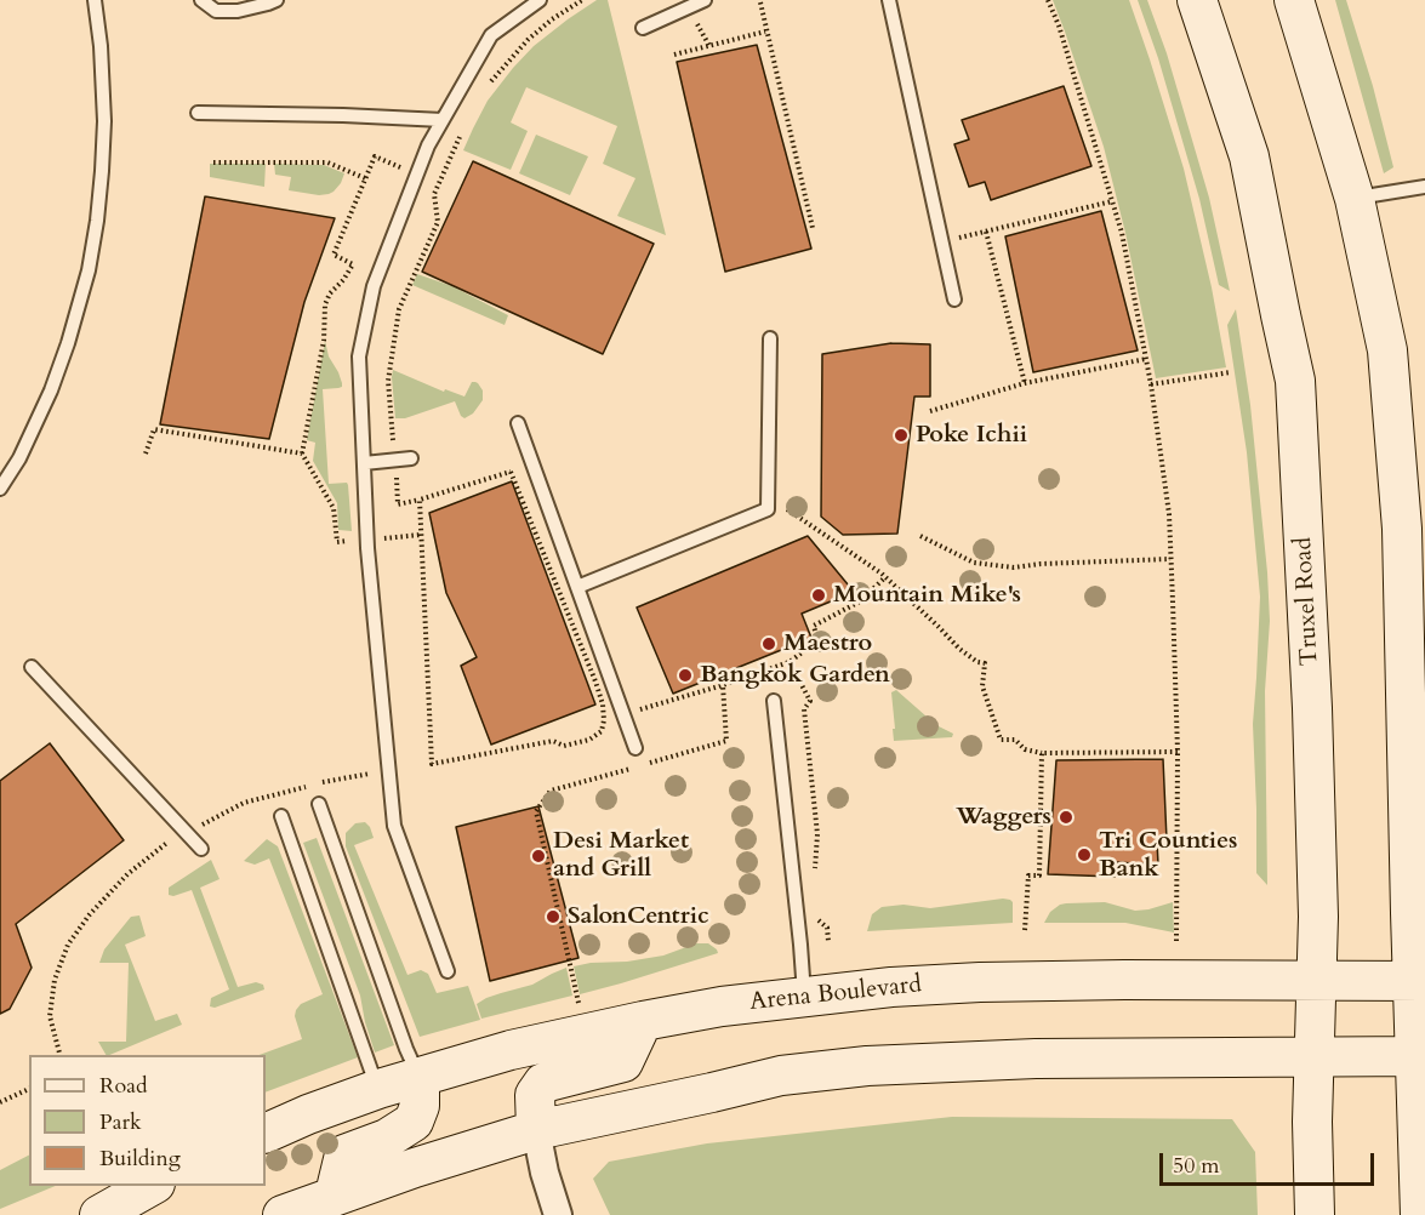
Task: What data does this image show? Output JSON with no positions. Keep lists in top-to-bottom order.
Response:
{
  "streets": {
    "main road": ["Truxel Road", "Arena Boulevard"]
  },
  "crossings": [
    ["Truxel Road", "Arena Boulevard"]
  ],
  "places": [
    "Poke Ichii",
    "Mountain Mike's",
    "Maestro",
    "Bangkok Garden",
    "Waggers",
    "Tri Counties Bank",
    "Desi Market and Grill",
    "SalonCentric"
  ],
  "legend": ["Road", "Park", "Building"],
  "scale_bar": "50 m"
}
